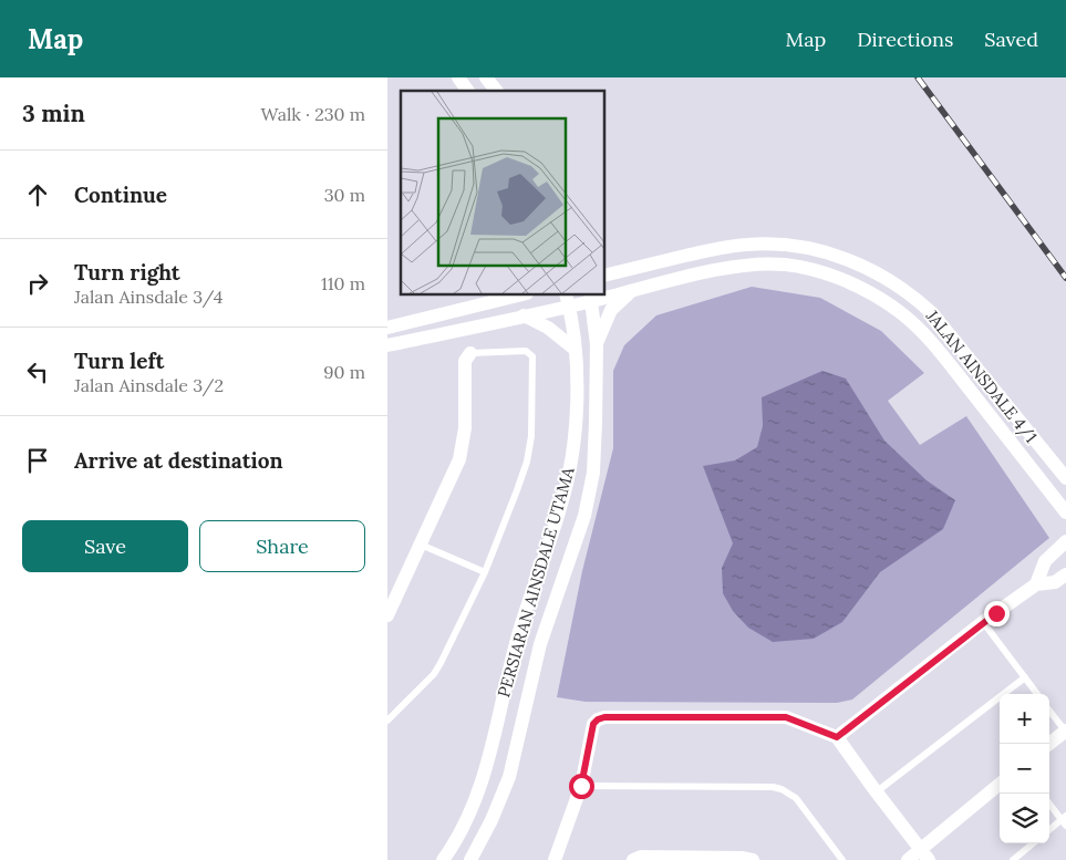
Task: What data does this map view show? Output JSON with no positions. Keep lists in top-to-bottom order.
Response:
{
  "streets": {
    "street": ["JALAN AINSDALE 4/1", "PERSIARAN AINSDALE UTAMA"]
  },
  "page": {
    "header": "Map",
    "nav": ["Map", "Directions", "Saved"],
    "heading": ["3 min", "Walk · 230 m"],
    "list": [
      ["Continue", "30 m"],
      ["Turn right", "Jalan Ainsdale 3/4", "110 m"],
      ["Turn left", "Jalan Ainsdale 3/2", "90 m"],
      "Arrive at destination"
    ],
    "buttons": ["Save", "Share"],
    "map_buttons": ["+", "−"]
  }
}
